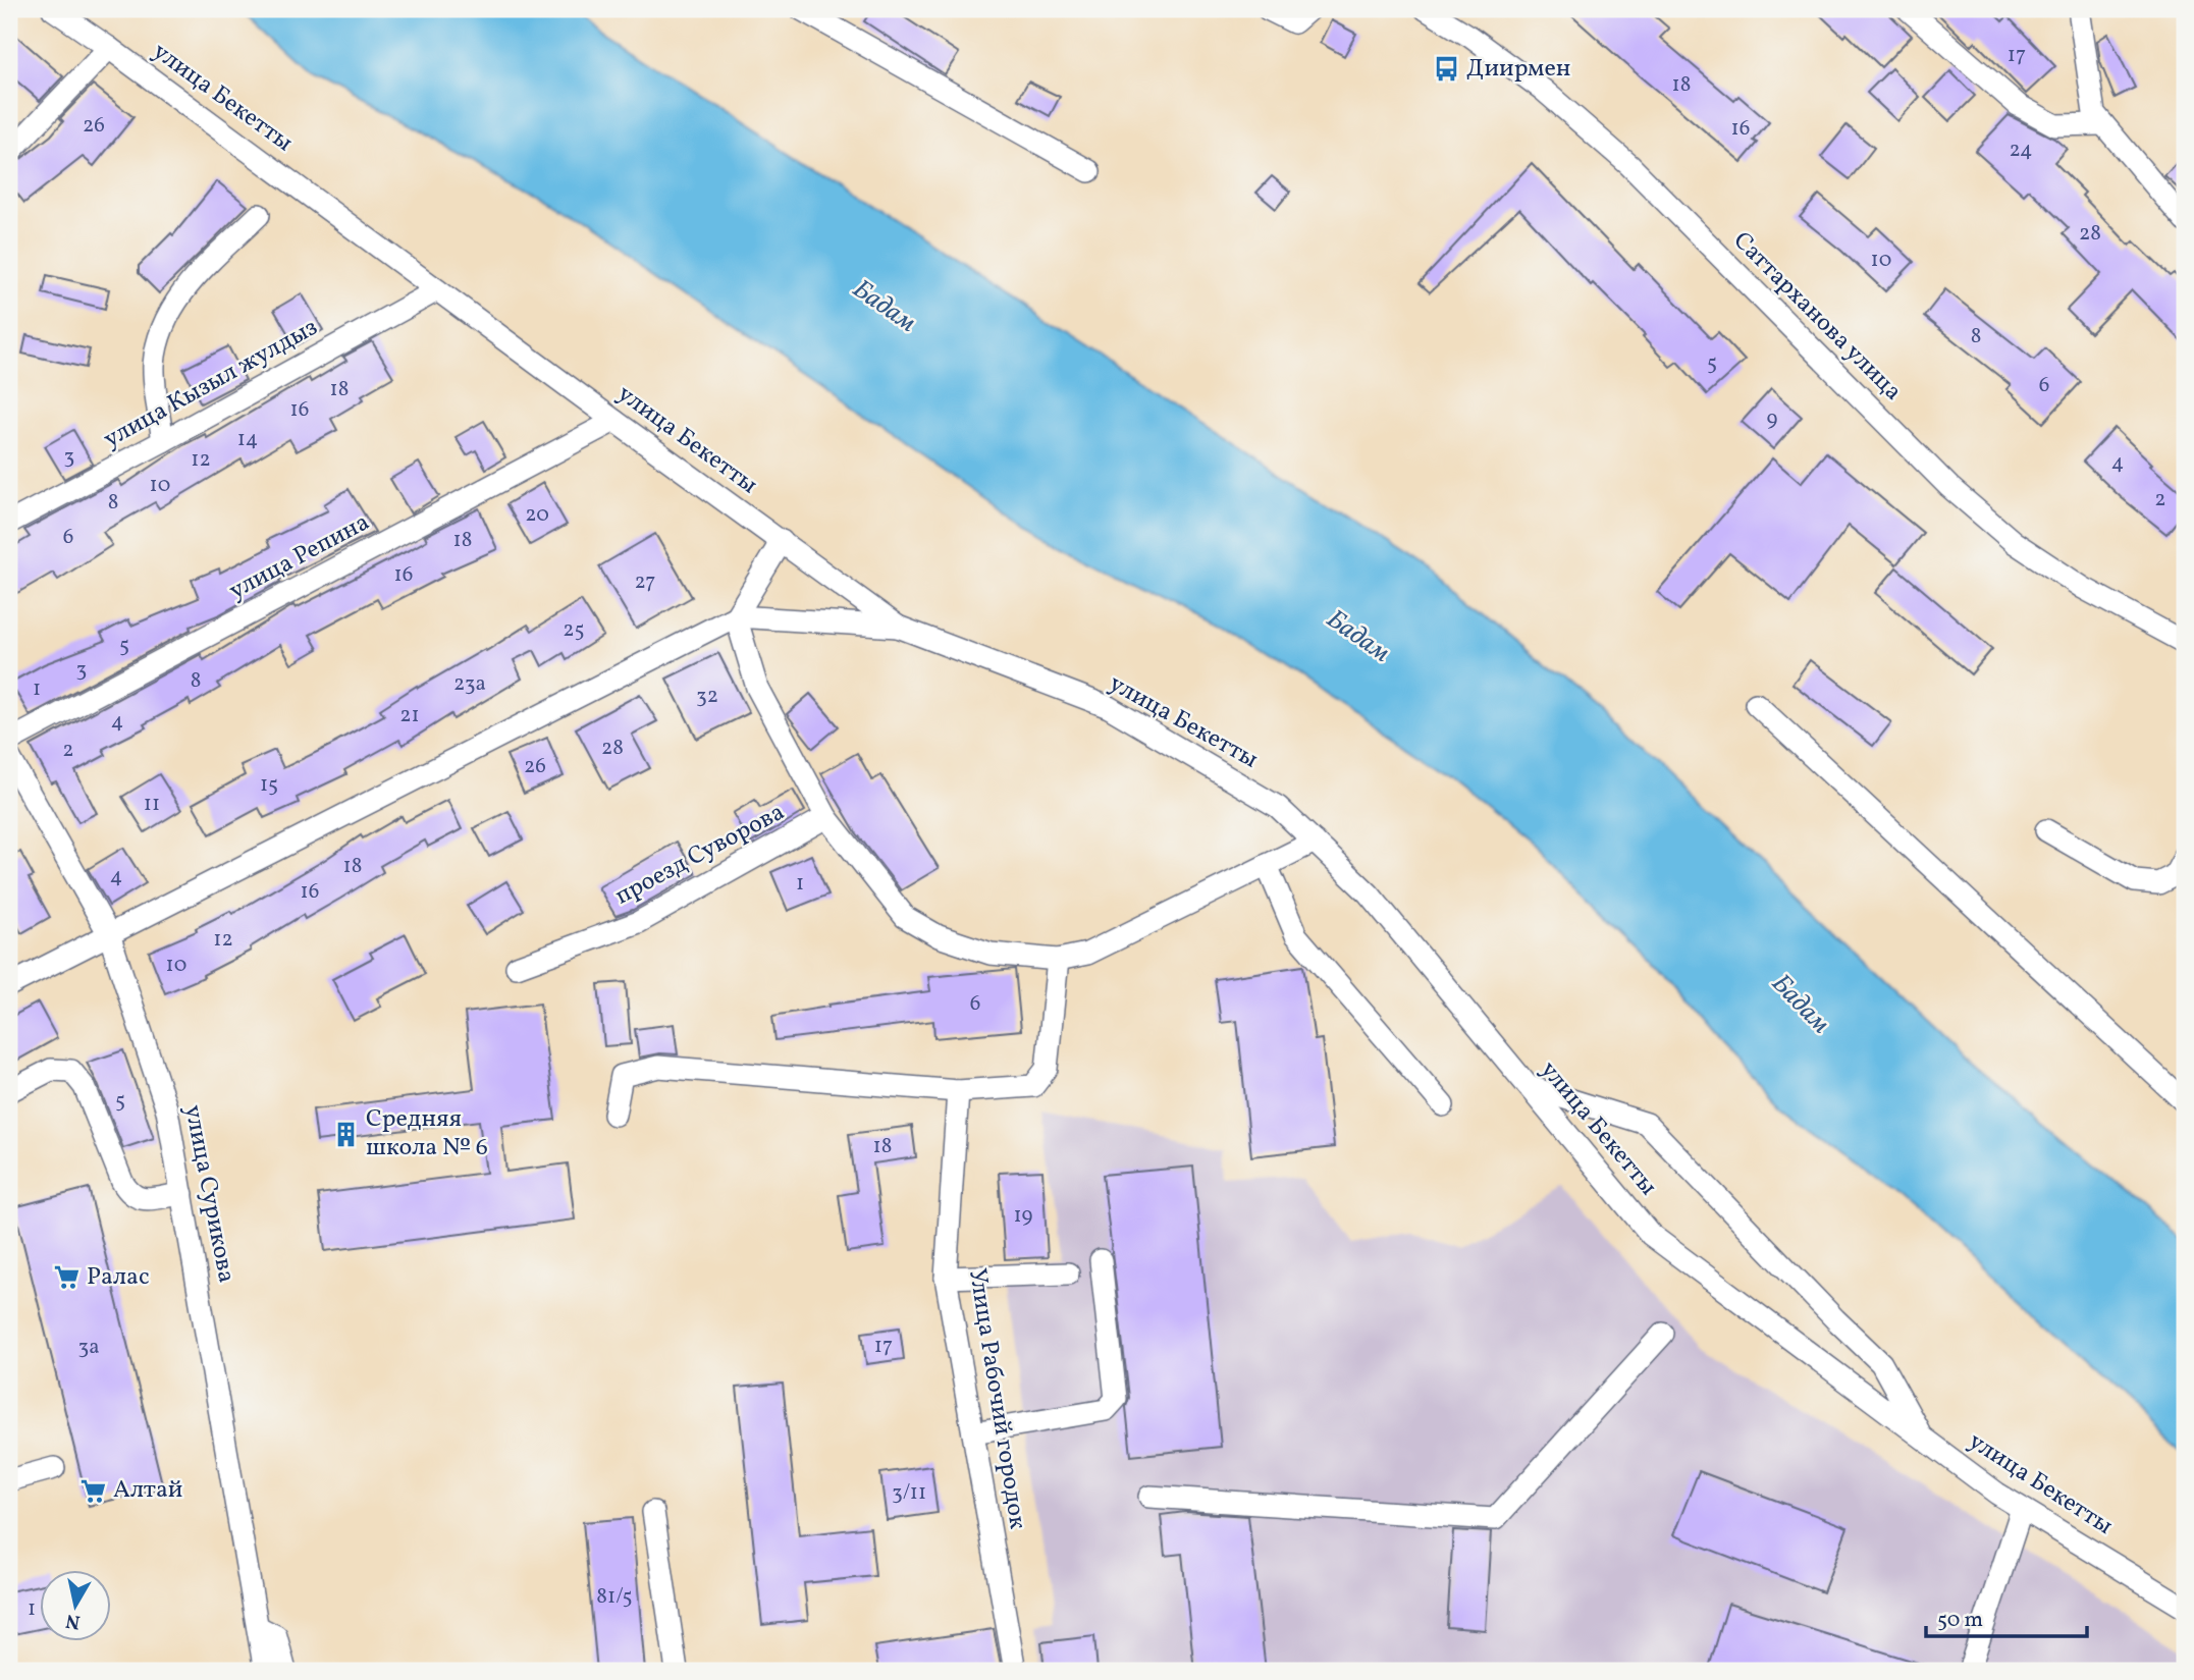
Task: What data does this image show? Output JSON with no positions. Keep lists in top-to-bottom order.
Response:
{
  "streets": {
    "street": [
      "улица Бекетты",
      "Саттарханова улица",
      "улица Кызыл жулдыз",
      "улица Репина",
      "проезд Суворова",
      "улица Сурикова",
      "Улица Рабочий городок"
    ]
  },
  "crossings": [
    ["улица Бекетты", "улица Кызыл жулдыз"],
    ["улица Бекетты", "улица Репина"]
  ],
  "water": ["Бадам"],
  "places": {
    "bus stop": ["Диирмен"],
    "building": ["Средняя школа № 6"],
    "supermarket": ["Ралас", "Алтай"]
  },
  "house_numbers": [
    "17",
    "18",
    "26",
    "16",
    "24",
    "28",
    "10",
    "8",
    "5",
    "6",
    "18",
    "16",
    "9",
    "14",
    "3",
    "12",
    "4",
    "10",
    "2",
    "8",
    "20",
    "6",
    "18",
    "16",
    "27",
    "25",
    "5",
    "3",
    "8",
    "23а",
    "1",
    "32",
    "21",
    "4",
    "28",
    "2",
    "26",
    "15",
    "11",
    "18",
    "4",
    "1",
    "16",
    "12",
    "10",
    "6",
    "5",
    "18",
    "19",
    "17",
    "3а",
    "3/11",
    "81/5",
    "1"
  ],
  "scale_bar": "50 m",
  "north": "bottom"
}
